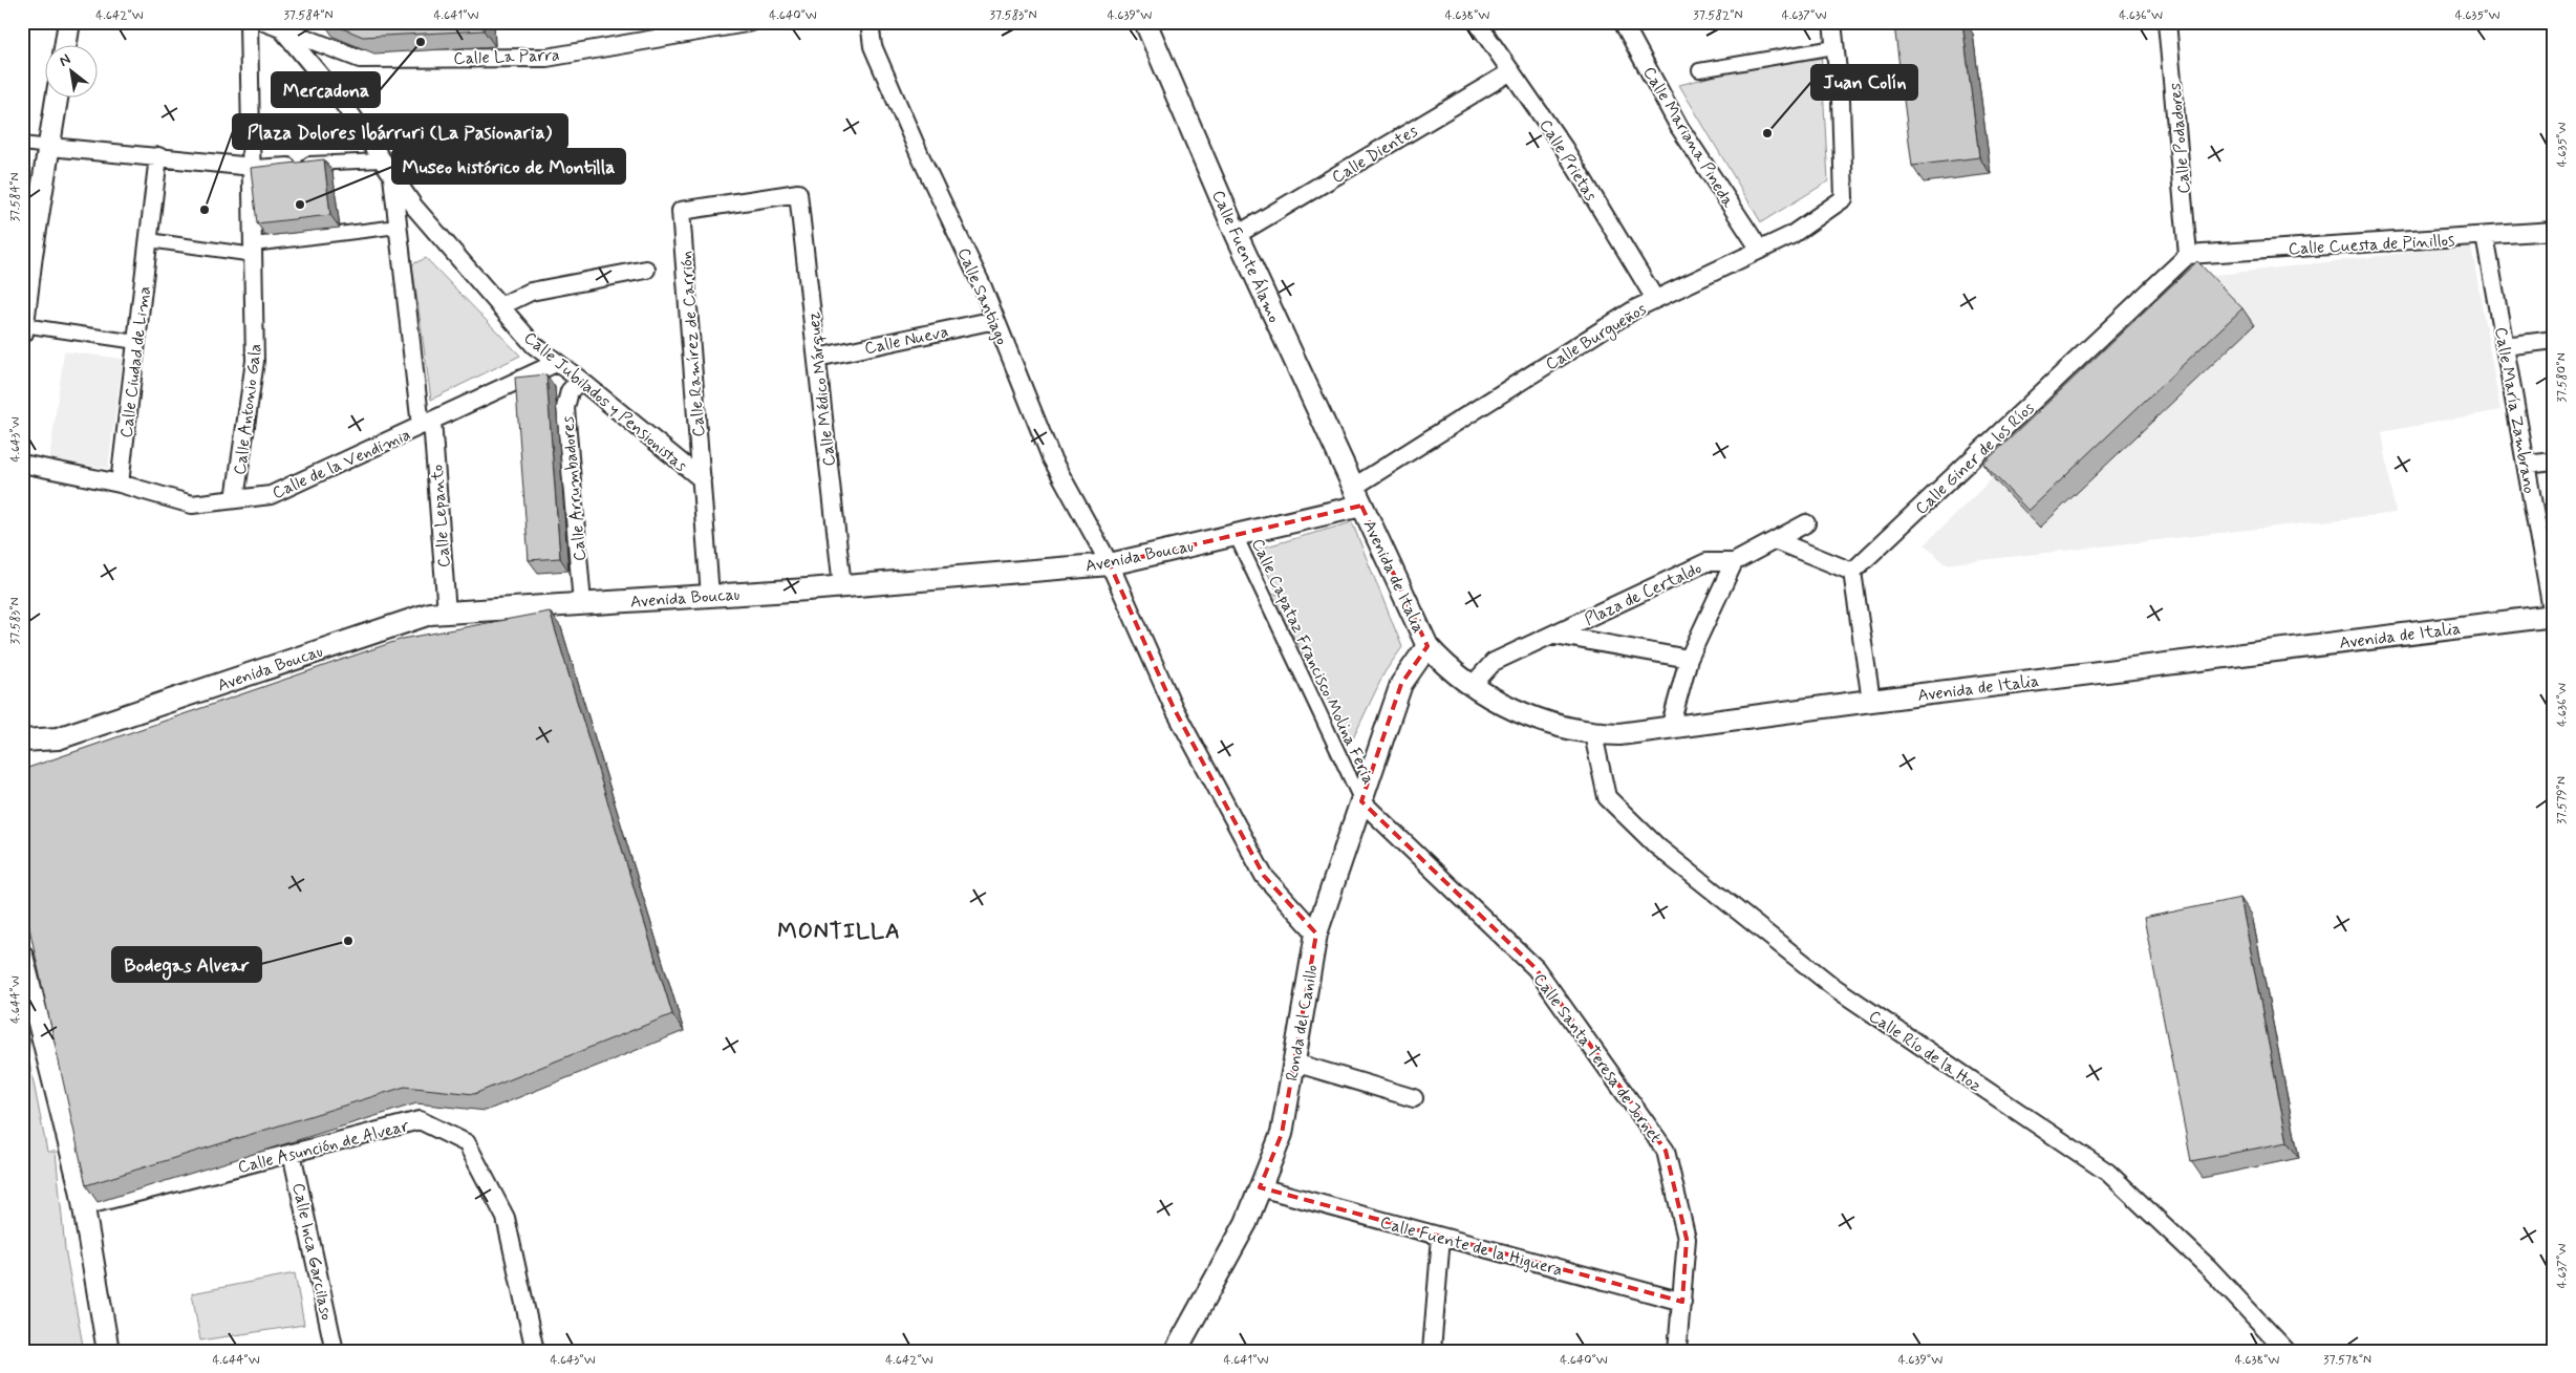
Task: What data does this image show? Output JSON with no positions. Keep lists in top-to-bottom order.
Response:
{
  "streets": {
    "street": [
      "Calle La Parra",
      "Calle Mariana Pineda",
      "Calle Podadores",
      "Calle Dientes",
      "Calle Prietas",
      "Calle Cuesta de Pinillos",
      "Calle Fuente Álamo",
      "Calle Santiago",
      "Calle Burgueños",
      "Calle Nueva",
      "Calle Ramírez de Carrión",
      "Calle Ciudad de Lima",
      "Calle Médico Márquez",
      "Calle Jubilados y Pensionistas",
      "Calle Antonio Gala",
      "Calle María Zambrano",
      "Calle Giner de los Ríos",
      "Calle de la Vendimia",
      "Calle Arrumbadores",
      "Calle Lepanto",
      "Avenida Boucau",
      "Avenida de Italia",
      "Plaza de Certaldo",
      "Calle Capataz Francisco Molina Feria",
      "Ronda del Canillo",
      "Calle Río de la Hoz",
      "Calle Santa Teresa de Jornet",
      "Calle Asunción de Alvear",
      "Calle Fuente de la Higuera",
      "Calle Inca Garcilaso"
    ]
  },
  "crossings": [
    ["Calle La Parra", "Calle Jubilados y Pensionistas"],
    ["Calle Mariana Pineda", "Calle Burgueños"],
    ["Calle Podadores", "Calle Cuesta de Pinillos"],
    ["Calle Podadores", "Calle Giner de los Ríos"],
    ["Calle Dientes", "Calle Prietas"],
    ["Calle Dientes", "Calle Fuente Álamo"],
    ["Calle Prietas", "Calle Burgueños"],
    ["Calle Cuesta de Pinillos", "Calle María Zambrano"],
    ["Calle Cuesta de Pinillos", "Calle Giner de los Ríos"],
    ["Calle Fuente Álamo", "Calle Burgueños"],
    ["Calle Fuente Álamo", "Avenida Boucau"],
    ["Calle Fuente Álamo", "Avenida de Italia"],
    ["Calle Santiago", "Calle Nueva"],
    ["Calle Santiago", "Avenida Boucau"],
    ["Calle Santiago", "Ronda del Canillo"],
    ["Calle Burgueños", "Avenida Boucau"],
    ["Calle Burgueños", "Avenida de Italia"],
    ["Calle Nueva", "Calle Médico Márquez"],
    ["Calle Ramírez de Carrión", "Calle Médico Márquez"],
    ["Calle Ramírez de Carrión", "Calle Jubilados y Pensionistas"],
    ["Calle Ramírez de Carrión", "Avenida Boucau"],
    ["Calle Ciudad de Lima", "Calle de la Vendimia"],
    ["Calle Médico Márquez", "Avenida Boucau"],
    ["Calle Jubilados y Pensionistas", "Calle de la Vendimia"],
    ["Calle Jubilados y Pensionistas", "Calle Arrumbadores"],
    ["Calle Jubilados y Pensionistas", "Calle Lepanto"],
    ["Calle Antonio Gala", "Calle de la Vendimia"],
    ["Calle María Zambrano", "Avenida de Italia"],
    ["Calle de la Vendimia", "Calle Lepanto"],
    ["Calle Arrumbadores", "Avenida Boucau"],
    ["Calle Lepanto", "Avenida Boucau"],
    ["Avenida Boucau", "Avenida de Italia"],
    ["Avenida Boucau", "Calle Capataz Francisco Molina Feria"],
    ["Avenida de Italia", "Plaza de Certaldo"],
    ["Avenida de Italia", "Ronda del Canillo"],
    ["Avenida de Italia", "Calle Río de la Hoz"],
    ["Calle Capataz Francisco Molina Feria", "Ronda del Canillo"],
    ["Calle Capataz Francisco Molina Feria", "Calle Santa Teresa de Jornet"],
    ["Ronda del Canillo", "Calle Santa Teresa de Jornet"],
    ["Ronda del Canillo", "Calle Fuente de la Higuera"],
    ["Calle Santa Teresa de Jornet", "Calle Fuente de la Higuera"],
    ["Calle Asunción de Alvear", "Calle Inca Garcilaso"]
  ],
  "districts": ["MONTILLA"],
  "places": [
    "Mercadona",
    "Juan Colín",
    "Museo histórico de Montilla",
    "Plaza Dolores Ibárruri (La Pasionaria)",
    "Bodegas Alvear"
  ],
  "north": "top left",
  "coordinates": [
    "4.642°W",
    "37.584°N",
    "4.641°W",
    "4.640°W",
    "37.583°N",
    "4.639°W",
    "4.638°W",
    "37.582°N",
    "4.637°W",
    "4.636°W",
    "4.635°W",
    "37.580°N",
    "4.643°W",
    "37.579°N",
    "4.644°W",
    "37.578°N"
  ]
}
